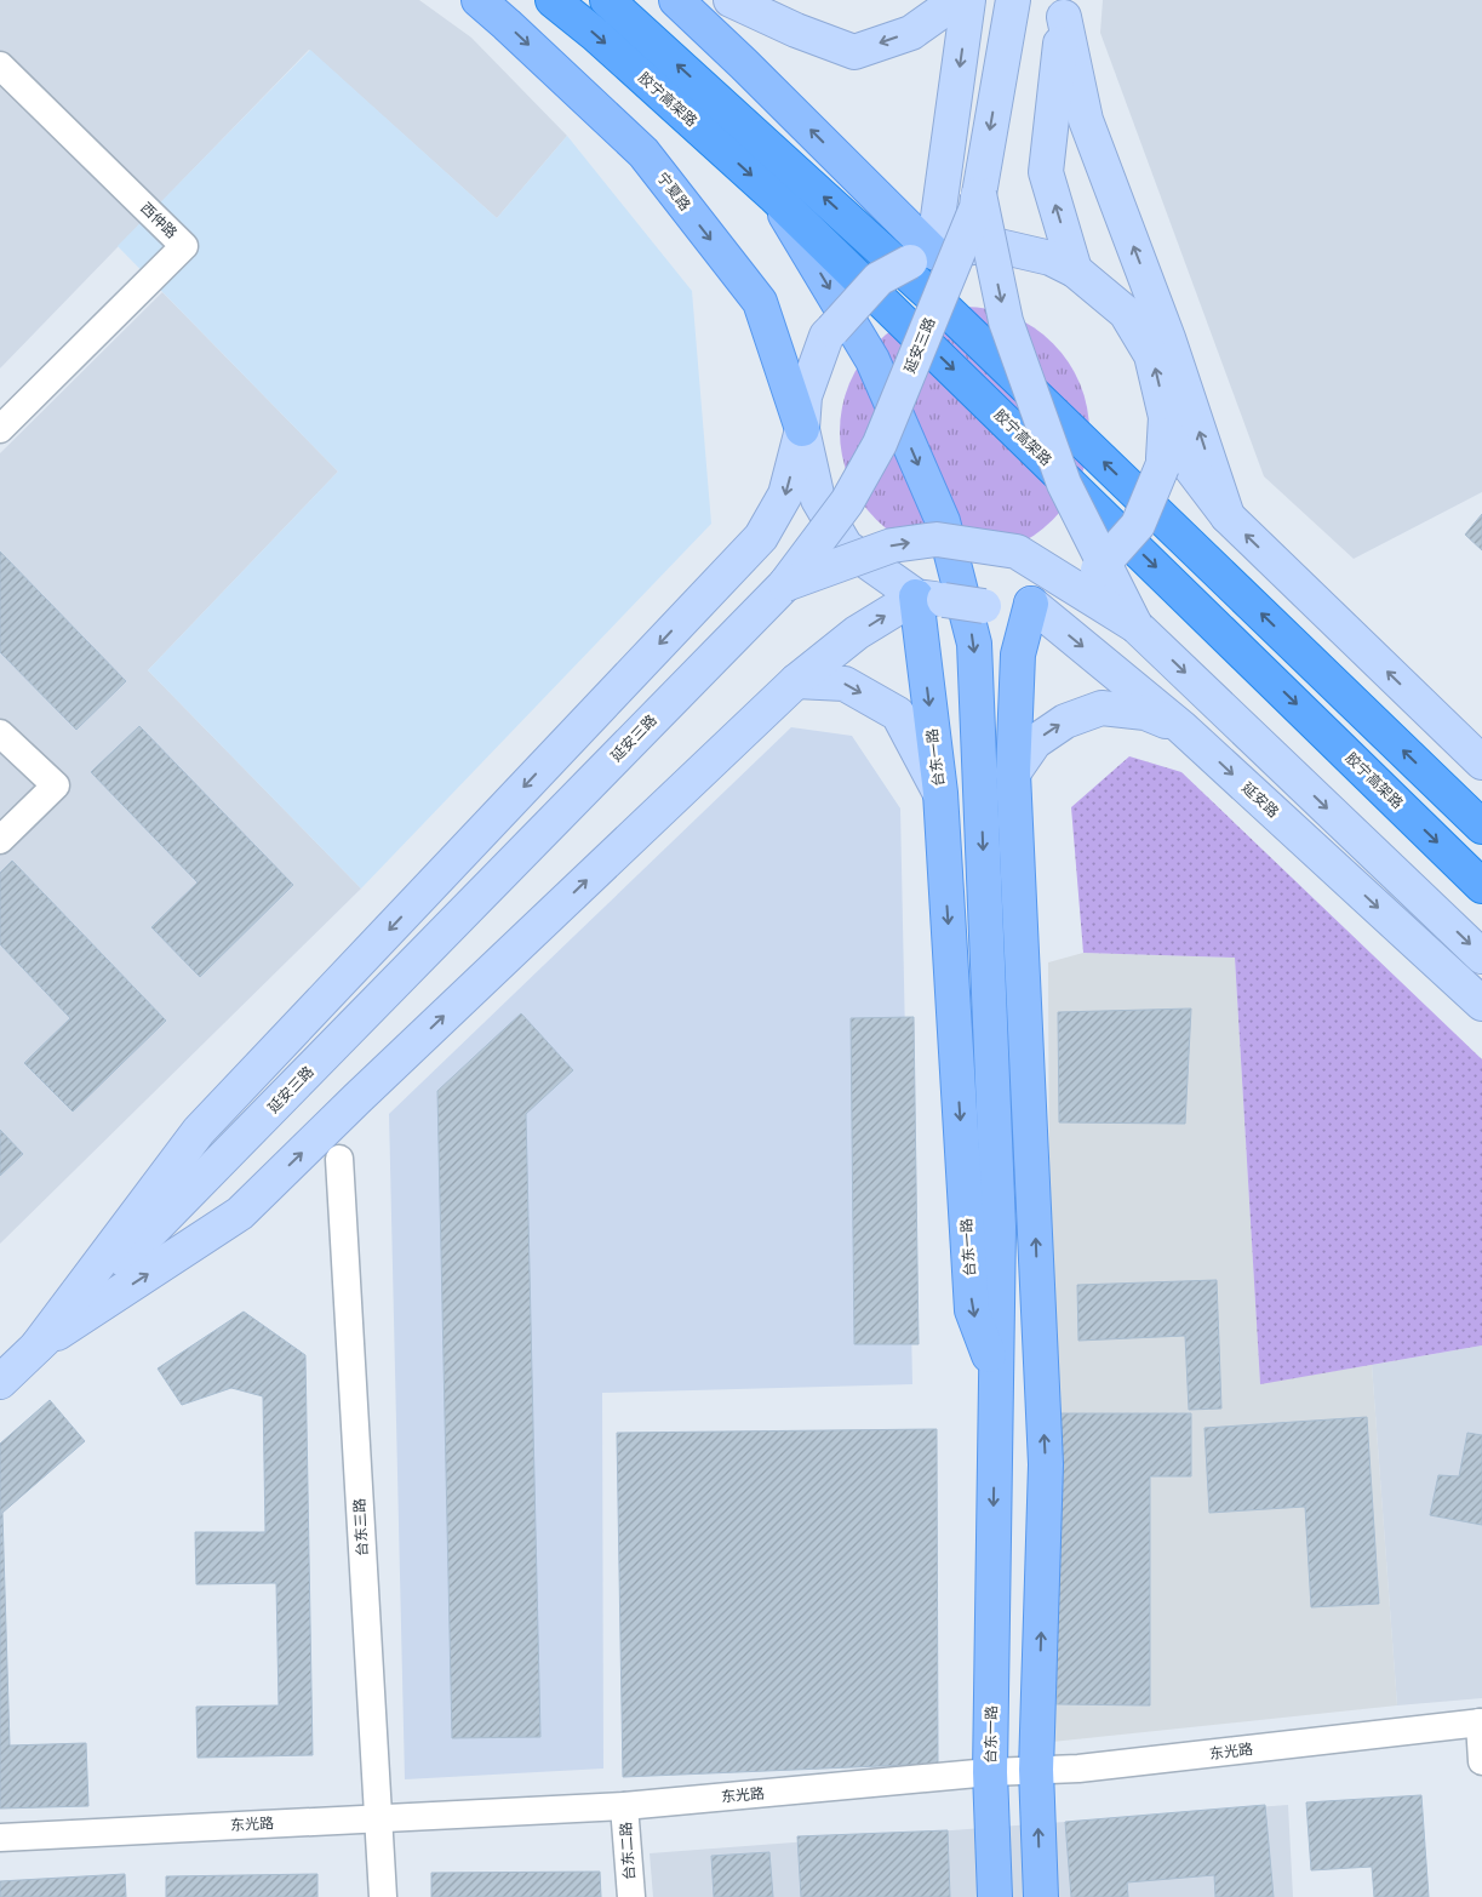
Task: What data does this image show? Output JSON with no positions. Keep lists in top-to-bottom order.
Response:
{
  "streets": {
    "highway": ["胶宁高架路"],
    "main road": [
      "宁夏路",
      "延安三路",
      "台东一路",
      "延安路"
    ],
    "street": [
      "西仲路",
      "台东三路",
      "东光路",
      "台东二路"
    ]
  },
  "crossings": [
    ["宁夏路", "延安三路"],
    ["延安三路", "台东一路"],
    ["台东一路", "东光路"],
    ["台东三路", "东光路"],
    ["东光路", "台东二路"]
  ]
}
